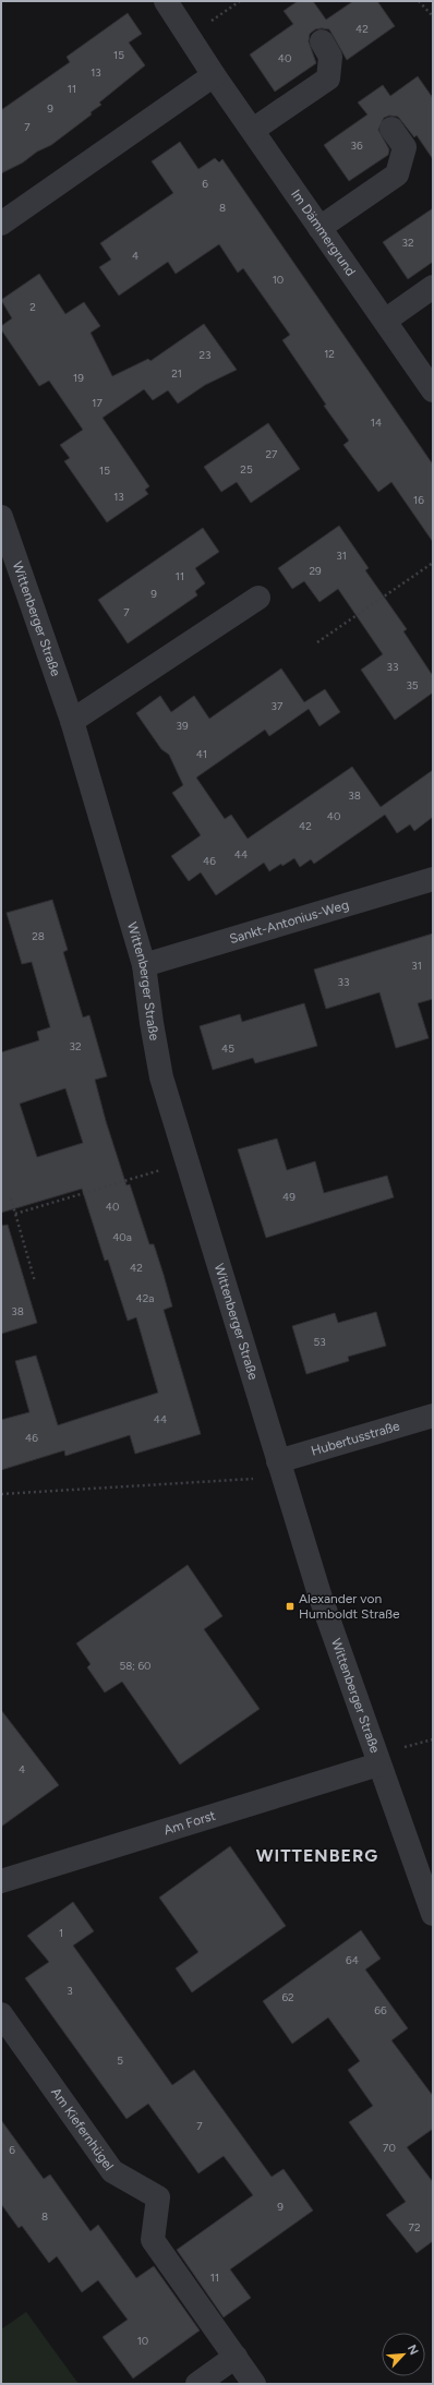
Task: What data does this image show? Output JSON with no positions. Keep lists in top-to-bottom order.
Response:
{
  "streets": {
    "street": [
      "Im Dämmergrund",
      "Wittenberger Straße",
      "Sankt-Antonius-Weg",
      "Hubertusstraße",
      "Am Forst",
      "Am Kiefernhügel"
    ]
  },
  "crossings": [
    ["Wittenberger Straße", "Sankt-Antonius-Weg"],
    ["Wittenberger Straße", "Hubertusstraße"],
    ["Wittenberger Straße", "Am Forst"]
  ],
  "districts": ["WITTENBERG"],
  "places": {
    "transit": ["Alexander von Humboldt Straße"]
  },
  "house_numbers": [
    "42",
    "15",
    "40",
    "13",
    "11",
    "9",
    "7",
    "36",
    "6",
    "8",
    "32",
    "4",
    "10",
    "2",
    "12",
    "23",
    "21",
    "19",
    "17",
    "14",
    "27",
    "25",
    "15",
    "13",
    "16",
    "31",
    "29",
    "11",
    "9",
    "7",
    "33",
    "35",
    "37",
    "39",
    "41",
    "38",
    "40",
    "42",
    "44",
    "46",
    "28",
    "31",
    "33",
    "32",
    "45",
    "49",
    "40",
    "40a",
    "42",
    "42a",
    "38",
    "53",
    "44",
    "46",
    "58; 60",
    "4",
    "1",
    "64",
    "3",
    "62",
    "66",
    "5",
    "7",
    "70",
    "6",
    "9",
    "8",
    "72",
    "11",
    "10"
  ],
  "north": "top right"
}
